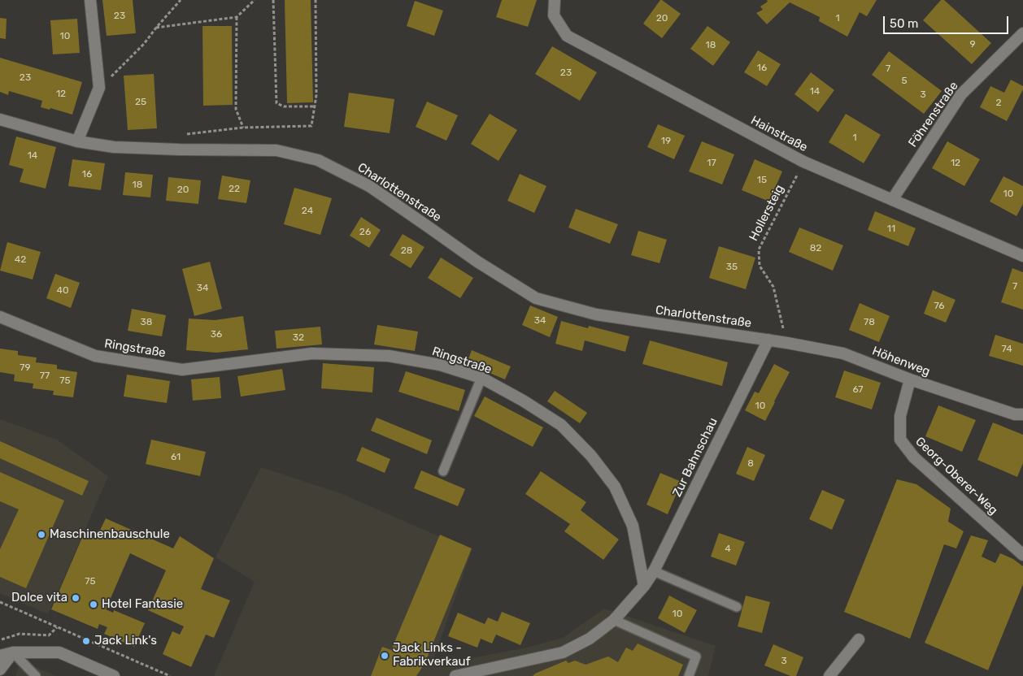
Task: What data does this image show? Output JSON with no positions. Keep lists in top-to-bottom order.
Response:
{
  "streets": {
    "street": [
      "Föhrenstraße",
      "Hainstraße",
      "Charlottenstraße",
      "Ringstraße",
      "Höhenweg",
      "Zur Bahnschau",
      "Georg-Oberer-Weg"
    ],
    "path": ["Hollersteig"]
  },
  "crossings": [
    ["Föhrenstraße", "Hainstraße"],
    ["Hainstraße", "Hollersteig"],
    ["Charlottenstraße", "Höhenweg"],
    ["Charlottenstraße", "Zur Bahnschau"],
    ["Hollersteig", "Höhenweg"],
    ["Ringstraße", "Zur Bahnschau"],
    ["Höhenweg", "Zur Bahnschau"],
    ["Höhenweg", "Georg-Oberer-Weg"]
  ],
  "places": [
    "Maschinenbauschule",
    "Dolce vita",
    "Hotel Fantasie",
    "Jack Link's",
    "Jack Links - Fabrikverkauf"
  ],
  "house_numbers": [
    "23",
    "20",
    "1",
    "10",
    "9",
    "18",
    "16",
    "7",
    "23",
    "23",
    "5",
    "14",
    "12",
    "3",
    "25",
    "2",
    "1",
    "19",
    "14",
    "17",
    "12",
    "16",
    "15",
    "18",
    "22",
    "20",
    "10",
    "24",
    "11",
    "26",
    "82",
    "28",
    "42",
    "35",
    "7",
    "34",
    "40",
    "76",
    "34",
    "38",
    "78",
    "36",
    "32",
    "74",
    "79",
    "77",
    "75",
    "67",
    "10",
    "61",
    "8",
    "4",
    "75",
    "10",
    "3"
  ],
  "scale_bar": "50 m"
}
